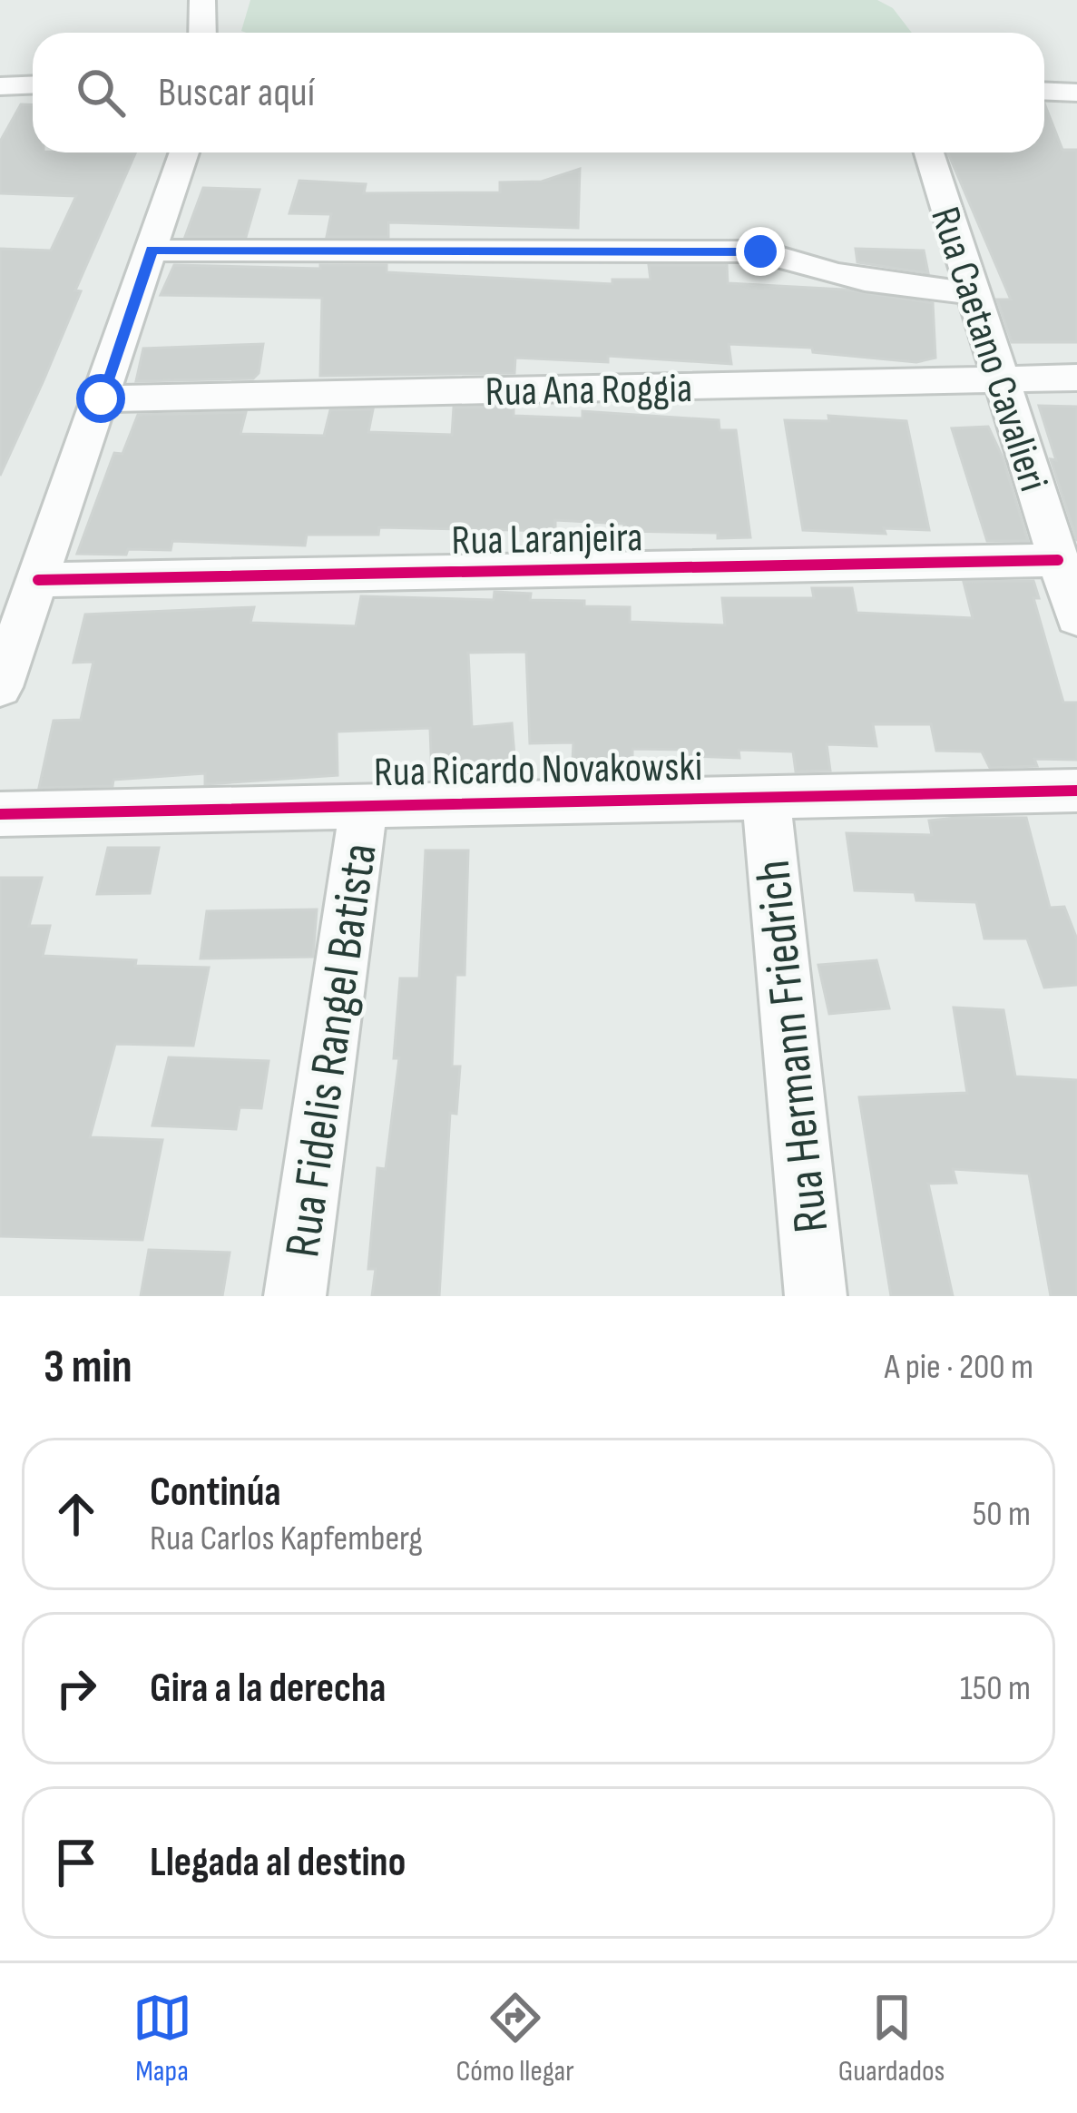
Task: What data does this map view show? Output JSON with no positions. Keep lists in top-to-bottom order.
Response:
{
  "streets": {
    "street": [
      "Rua Caetano Cavalieri",
      "Rua Ana Roggia",
      "Rua Laranjeira",
      "Rua Ricardo Novakowski",
      "Rua Hermann Friedrich",
      "Rua Fidelis Rangel Batista"
    ]
  },
  "crossings": [
    ["Rua Caetano Cavalieri", "Rua Ana Roggia"],
    ["Rua Caetano Cavalieri", "Rua Laranjeira"],
    ["Rua Ricardo Novakowski", "Rua Hermann Friedrich"],
    ["Rua Ricardo Novakowski", "Rua Fidelis Rangel Batista"]
  ],
  "page": {
    "search": "Buscar aquí",
    "heading": ["3 min", "A pie · 200 m"],
    "list": [
      ["Continúa", "Rua Carlos Kapfemberg", "50 m"],
      ["Gira a la derecha", "150 m"],
      "Llegada al destino"
    ],
    "nav": ["Mapa", "Cómo llegar", "Guardados"]
  }
}
